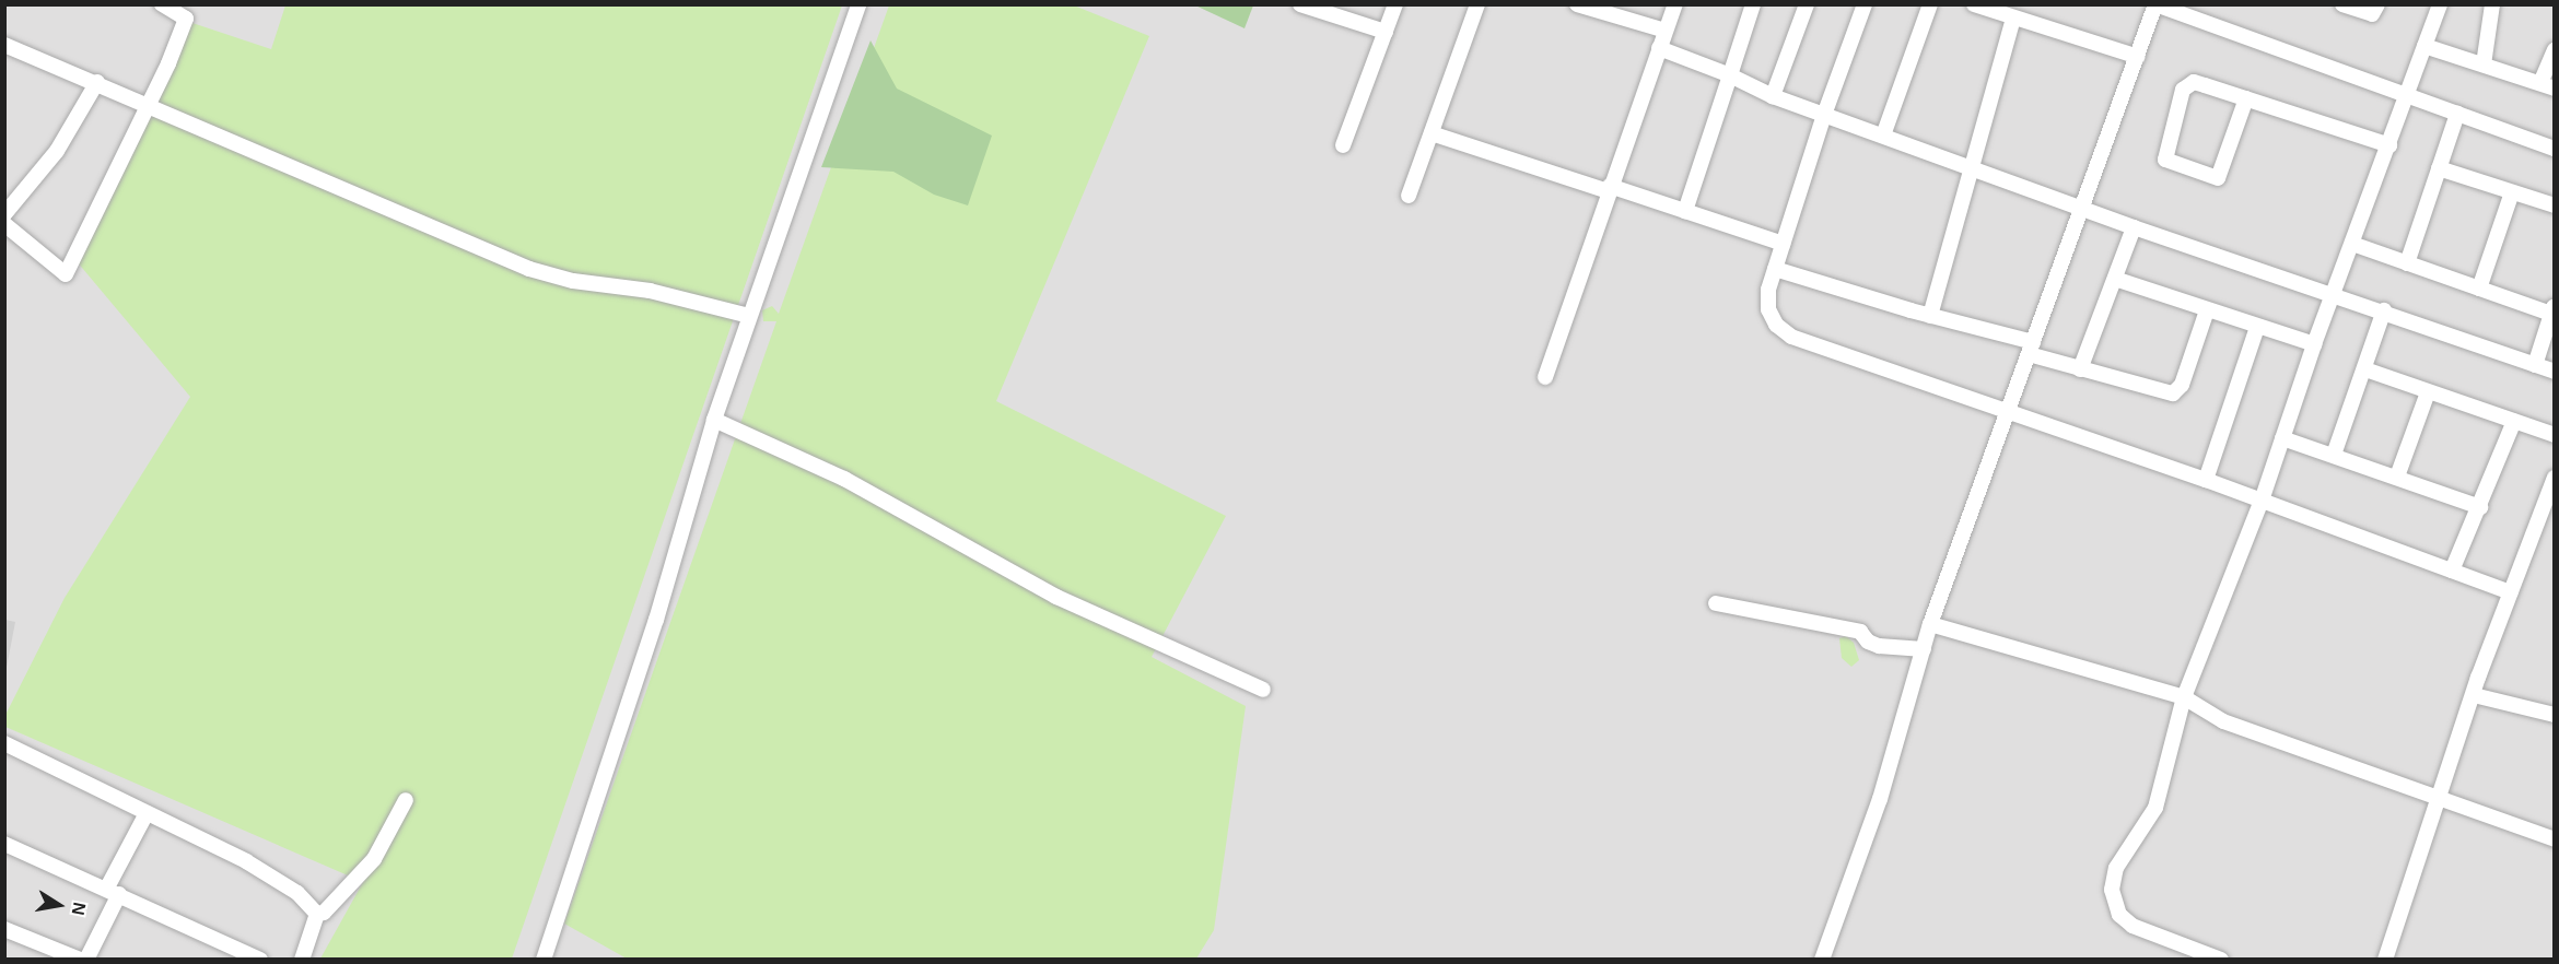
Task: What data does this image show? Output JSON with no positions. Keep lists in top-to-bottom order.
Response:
{
  "north": "right"
}
